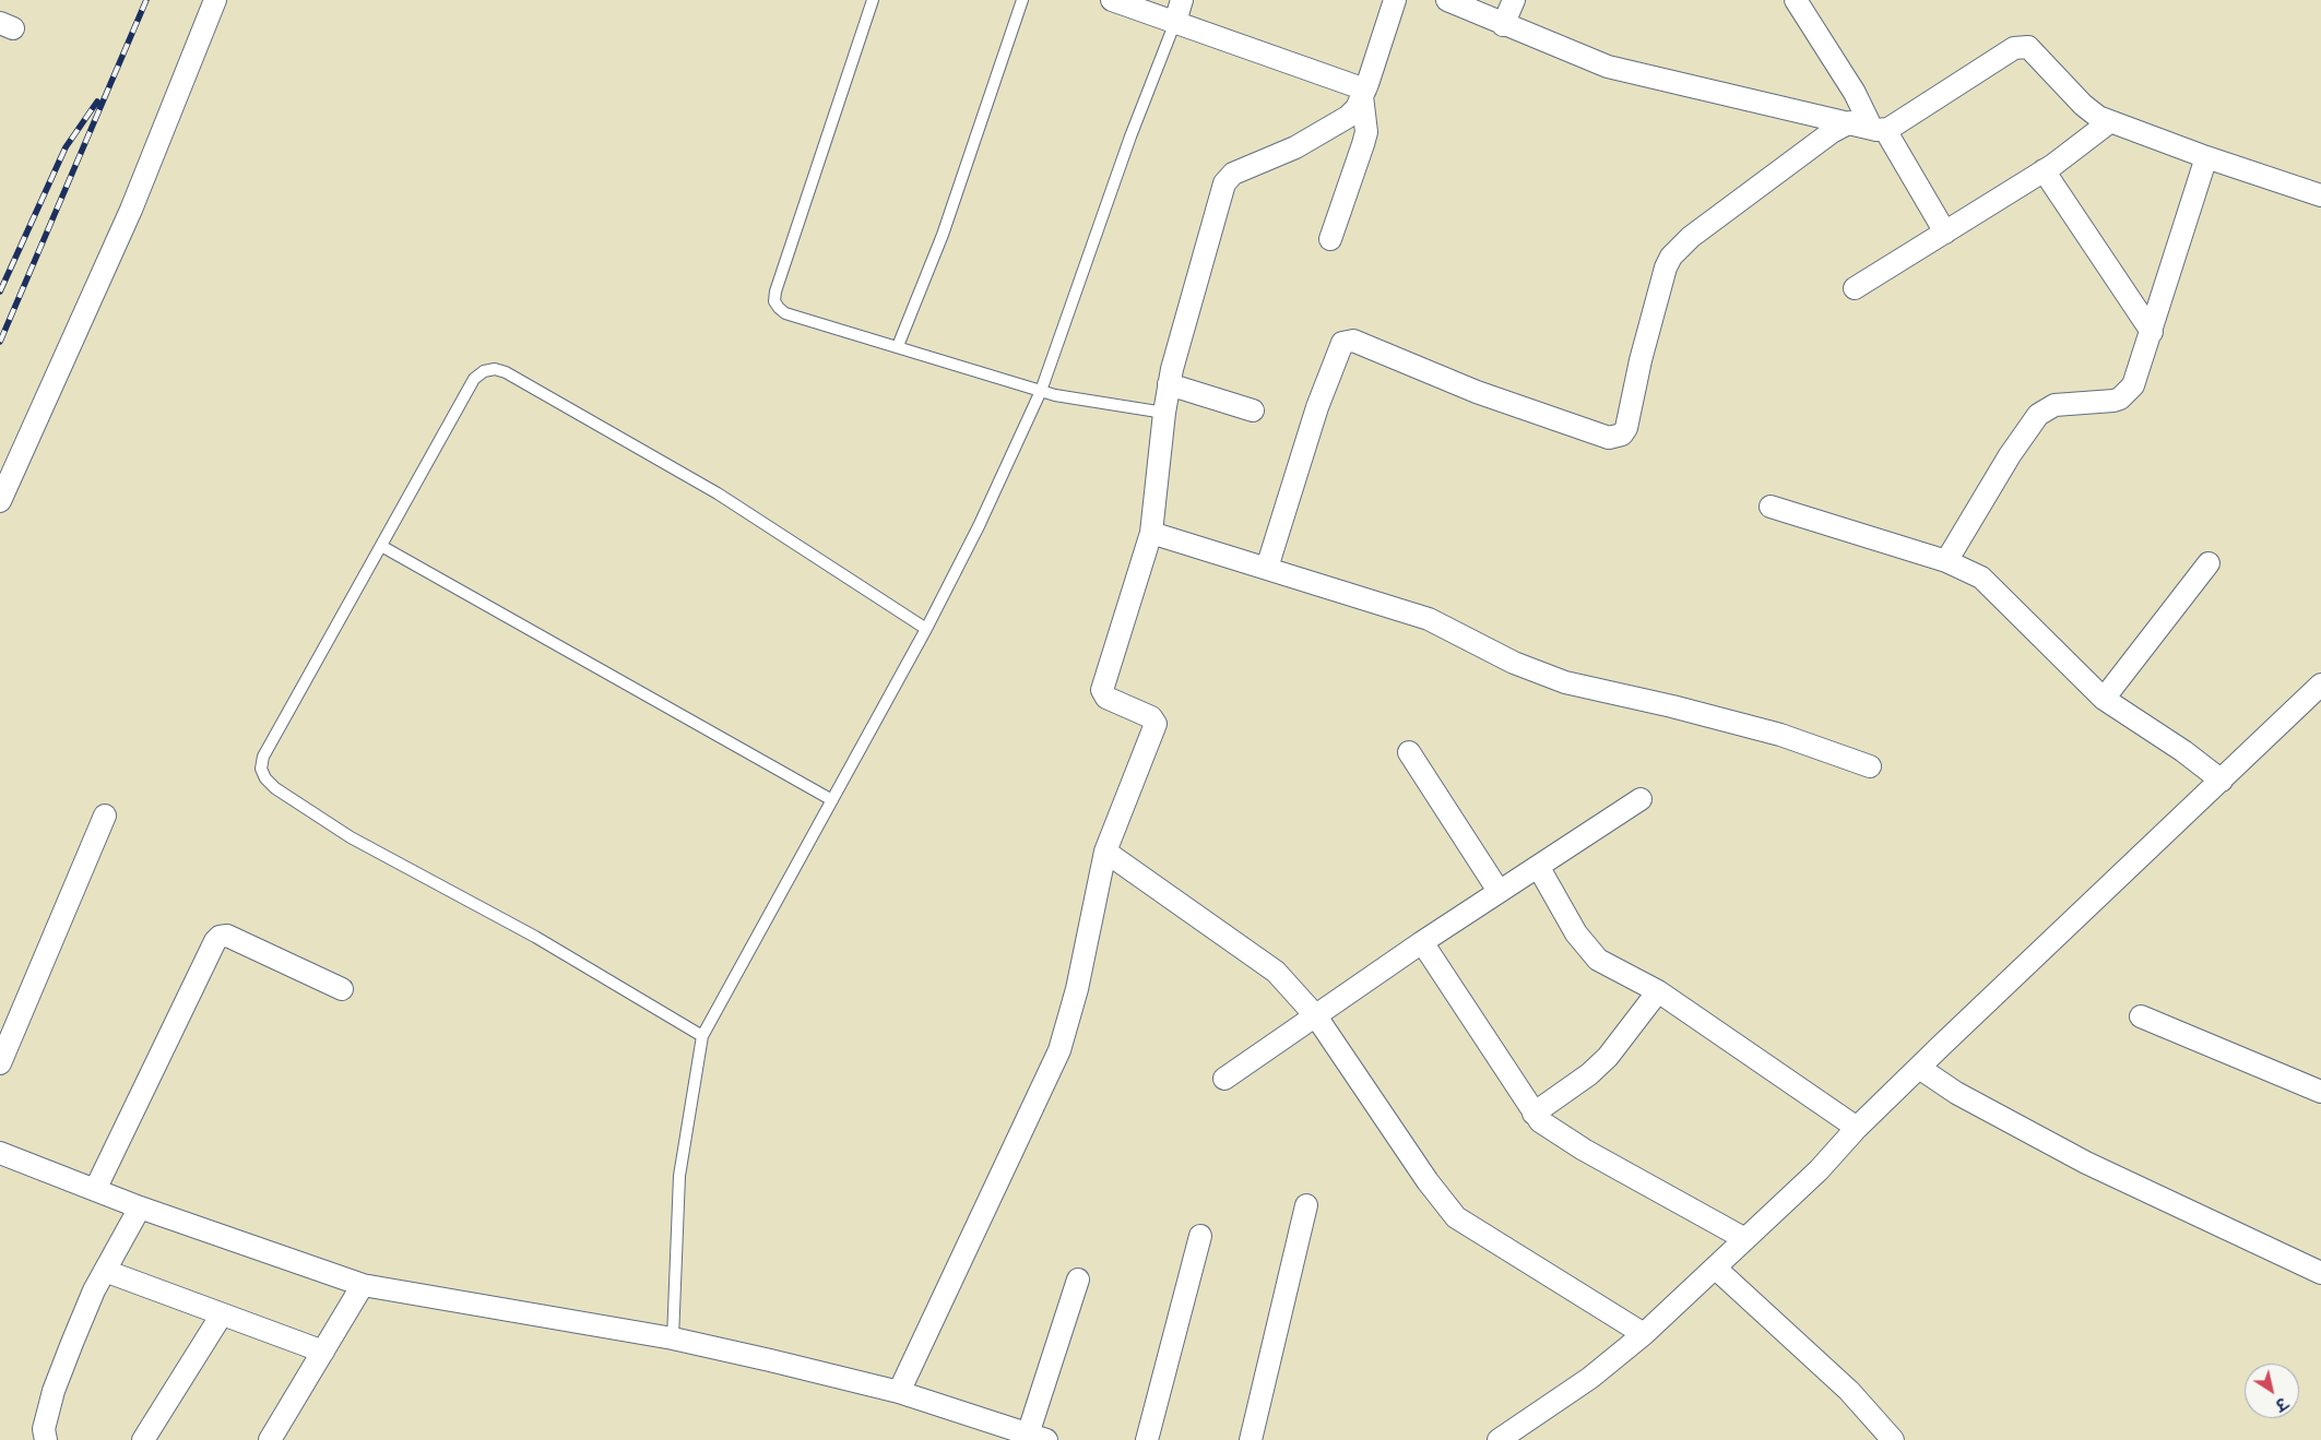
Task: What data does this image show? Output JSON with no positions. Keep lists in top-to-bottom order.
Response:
{
  "north": "bottom right"
}
